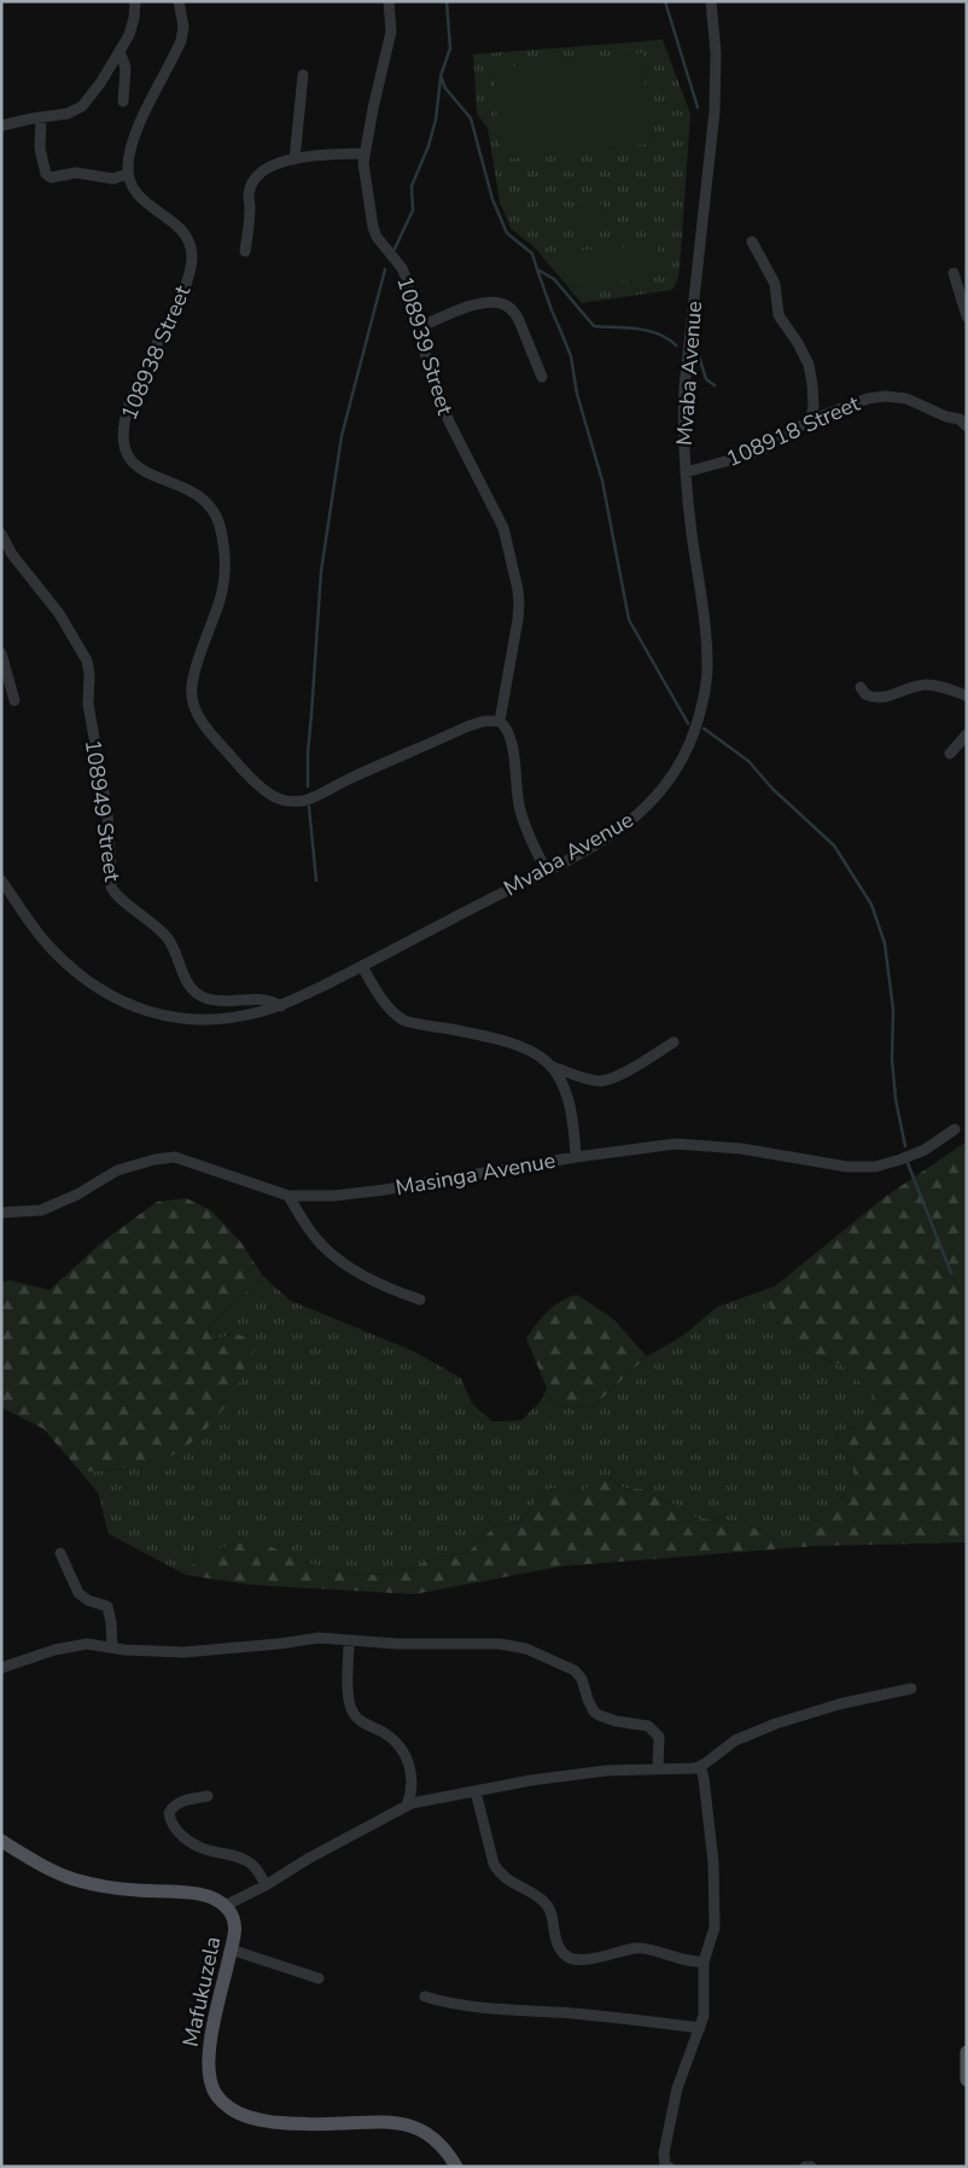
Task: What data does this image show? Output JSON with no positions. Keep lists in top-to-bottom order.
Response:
{
  "streets": {
    "main road": ["Mafukuzela"],
    "street": [
      "108939 Street",
      "108938 Street",
      "Mvaba Avenue",
      "108918 Street",
      "108949 Street",
      "Masinga Avenue"
    ]
  },
  "crossings": [
    ["108939 Street", "108938 Street"],
    ["Mvaba Avenue", "108918 Street"],
    ["Mvaba Avenue", "108949 Street"]
  ]
}
